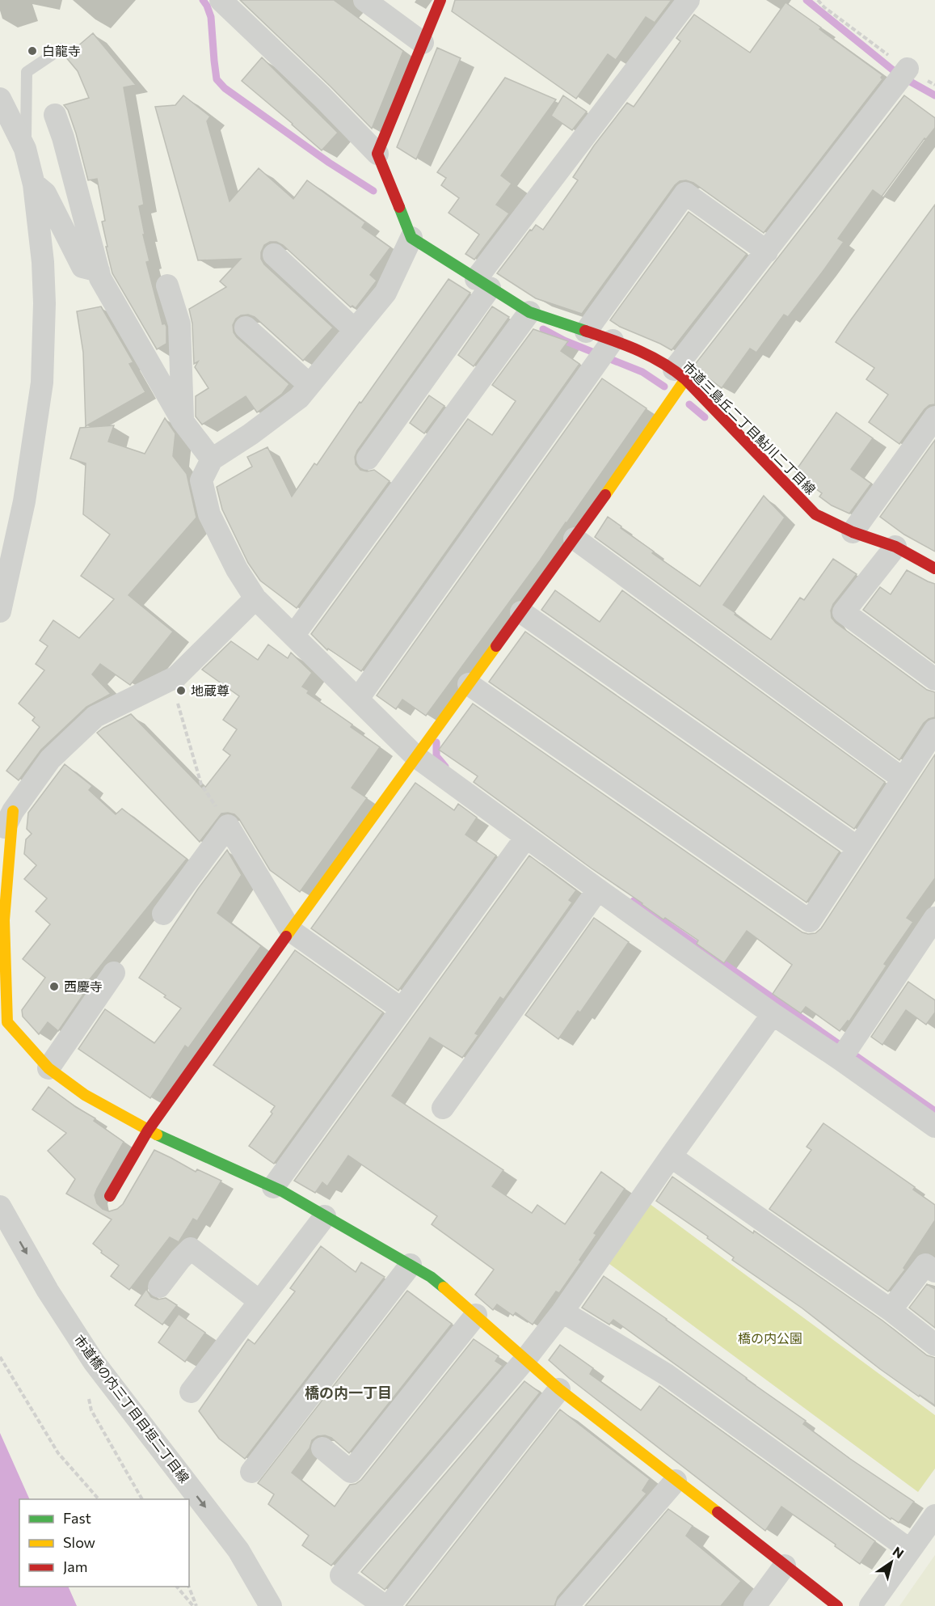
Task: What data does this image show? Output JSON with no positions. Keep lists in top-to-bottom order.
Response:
{
  "streets": {
    "street": ["市道三島丘二丁目鮎川二丁目線", "市道橋の内三丁目目垣二丁目線"]
  },
  "one_way": ["市道橋の内三丁目目垣二丁目線"],
  "districts": ["橋の内一丁目"],
  "parks": ["橋の内公園"],
  "places": ["白龍寺", "地蔵尊", "西慶寺"],
  "legend": ["Fast", "Slow", "Jam"],
  "north": "top right"
}
